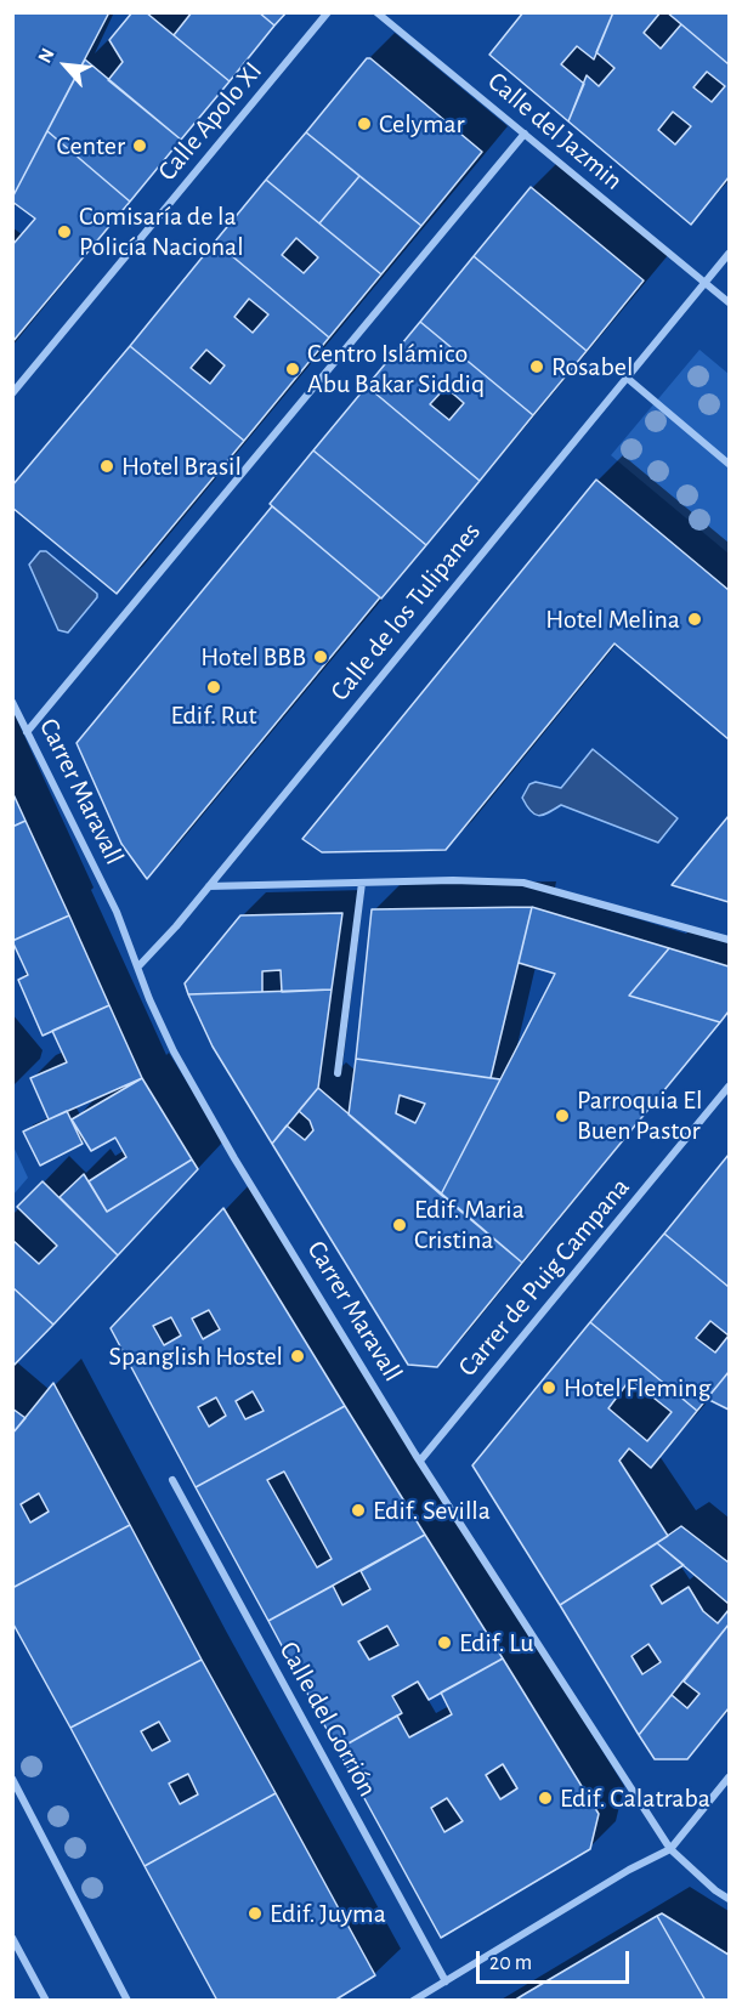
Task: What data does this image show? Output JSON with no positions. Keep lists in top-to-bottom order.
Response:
{
  "streets": {
    "street": [
      "Calle Apolo XI",
      "Calle del Jazmin",
      "Calle de los Tulipanes",
      "Carrer Maravall",
      "Carrer de Puig Campana",
      "Calle del Gorrión"
    ]
  },
  "crossings": [
    ["Calle del Jazmin", "Calle de los Tulipanes"],
    ["Calle de los Tulipanes", "Carrer Maravall"],
    ["Carrer Maravall", "Carrer de Puig Campana"]
  ],
  "places": [
    "Celymar",
    "Center",
    "Comisaría de la Policía Nacional",
    "Rosabel",
    "Centro Islámico Abu Bakar Siddiq",
    "Hotel Brasil",
    "Hotel Melina",
    "Hotel BBB",
    "Edif. Rut",
    "Parroquia El Buen Pastor",
    "Edif. Maria Cristina",
    "Spanglish Hostel",
    "Hotel Fleming",
    "Edif. Sevilla",
    "Edif. Lu",
    "Edif. Calatraba",
    "Edif. Juyma"
  ],
  "scale_bar": "20 m",
  "north": "top left"
}
